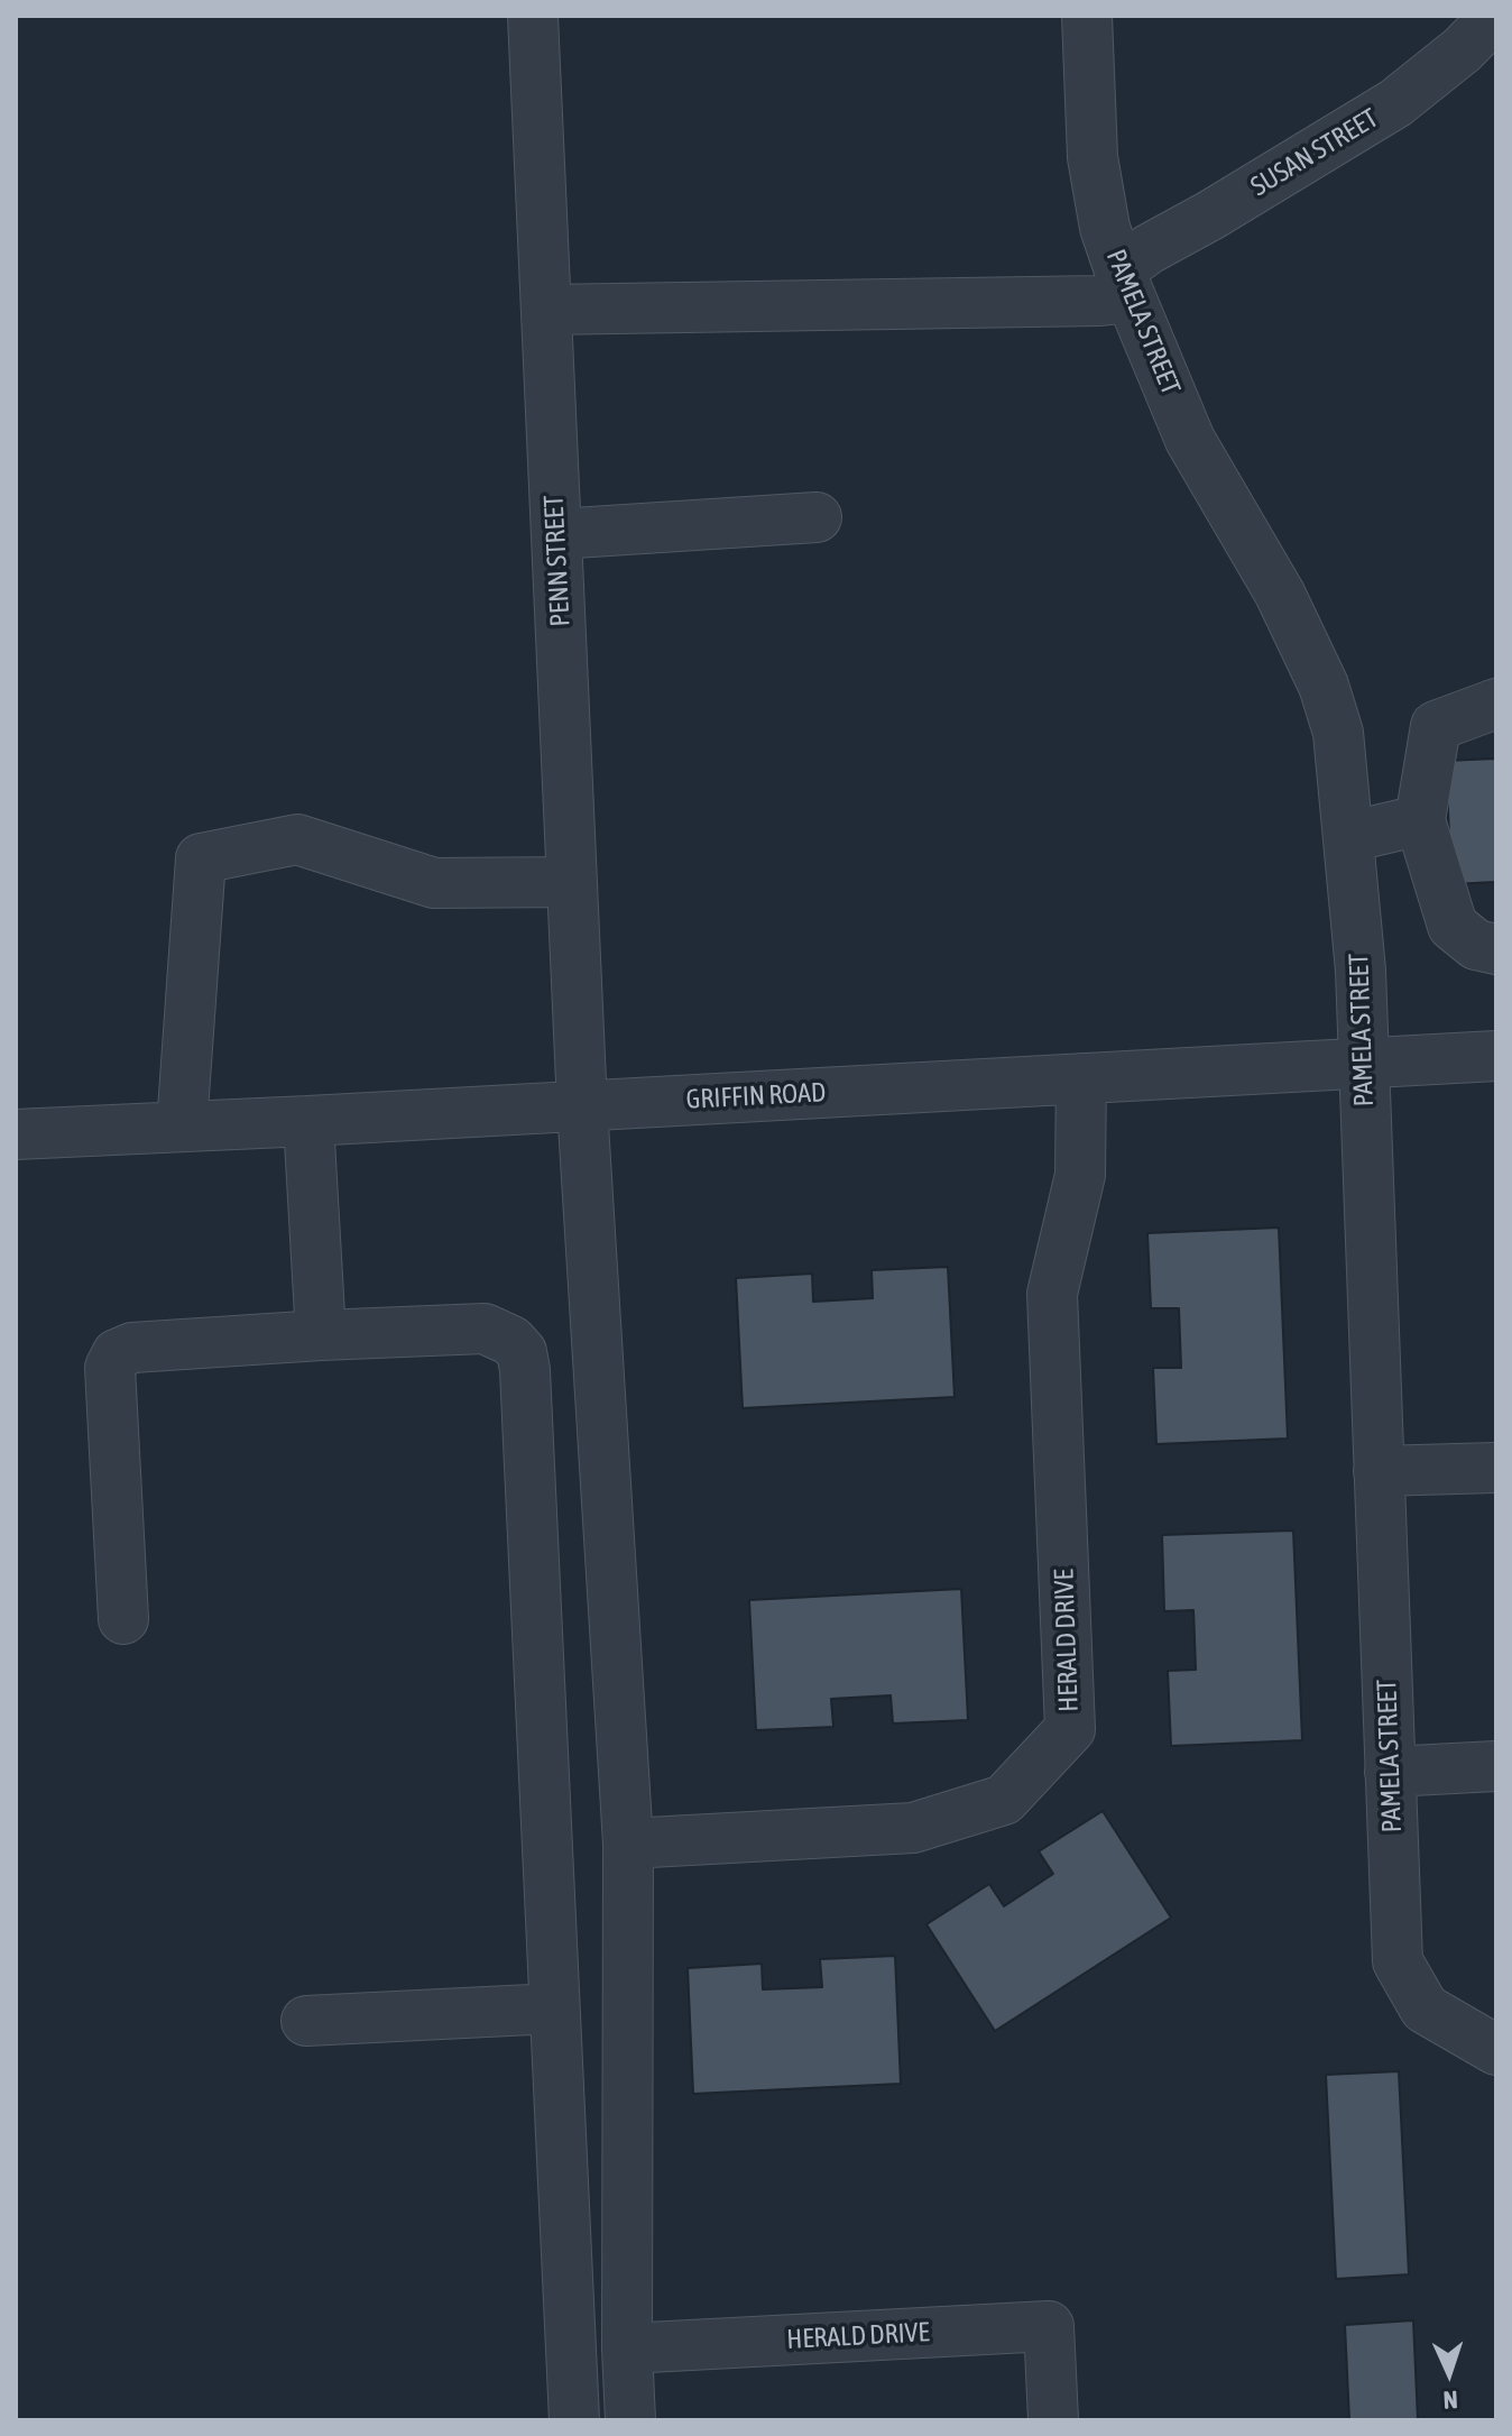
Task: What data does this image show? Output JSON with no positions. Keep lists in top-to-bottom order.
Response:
{
  "streets": {
    "street": [
      "SUSAN STREET",
      "PAMELA STREET",
      "PENN STREET",
      "GRIFFIN ROAD",
      "HERALD DRIVE"
    ]
  },
  "crossings": [
    ["SUSAN STREET", "PAMELA STREET"],
    ["PAMELA STREET", "GRIFFIN ROAD"],
    ["PENN STREET", "GRIFFIN ROAD"],
    ["GRIFFIN ROAD", "HERALD DRIVE"]
  ],
  "north": "bottom"
}
